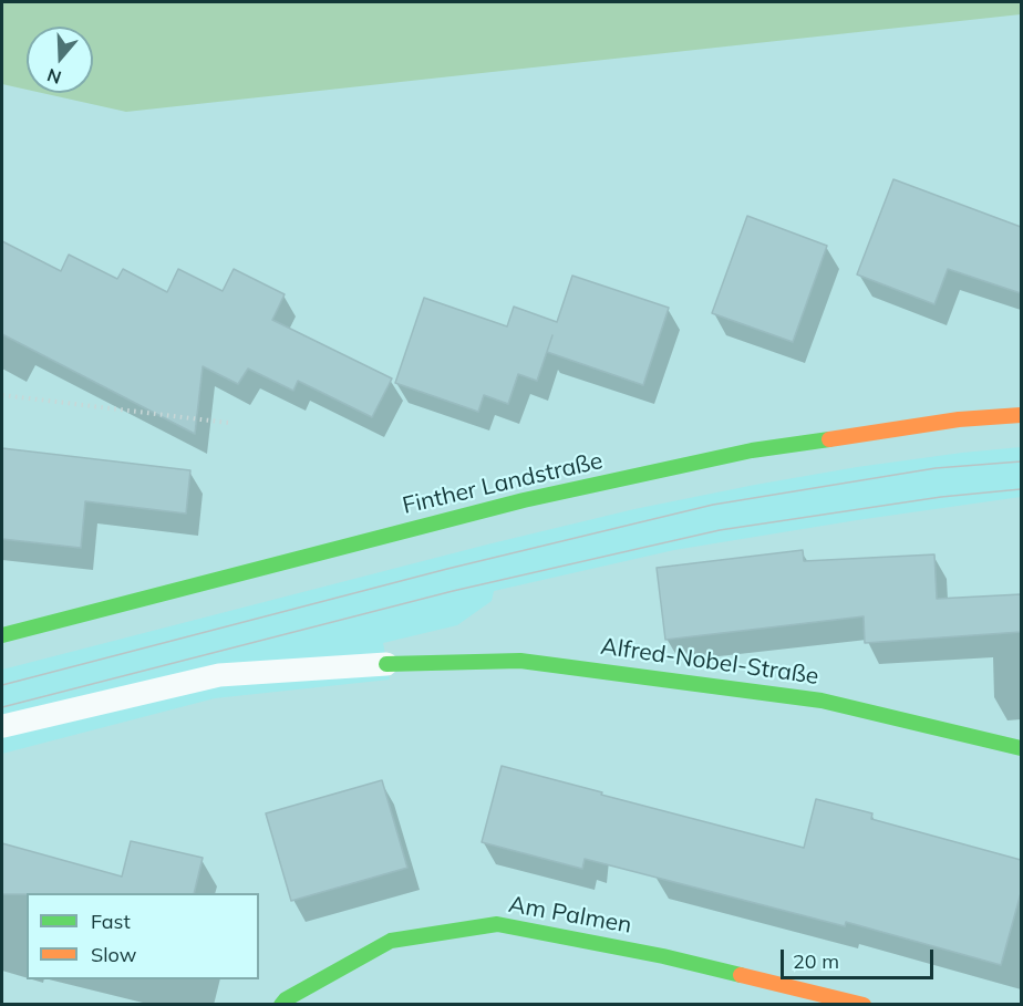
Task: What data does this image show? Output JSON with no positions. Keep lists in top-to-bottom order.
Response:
{
  "streets": {
    "street": ["Finther Landstraße", "Alfred-Nobel-Straße", "Am Palmen"]
  },
  "legend": ["Fast", "Slow"],
  "scale_bar": "20 m",
  "north": "bottom"
}
